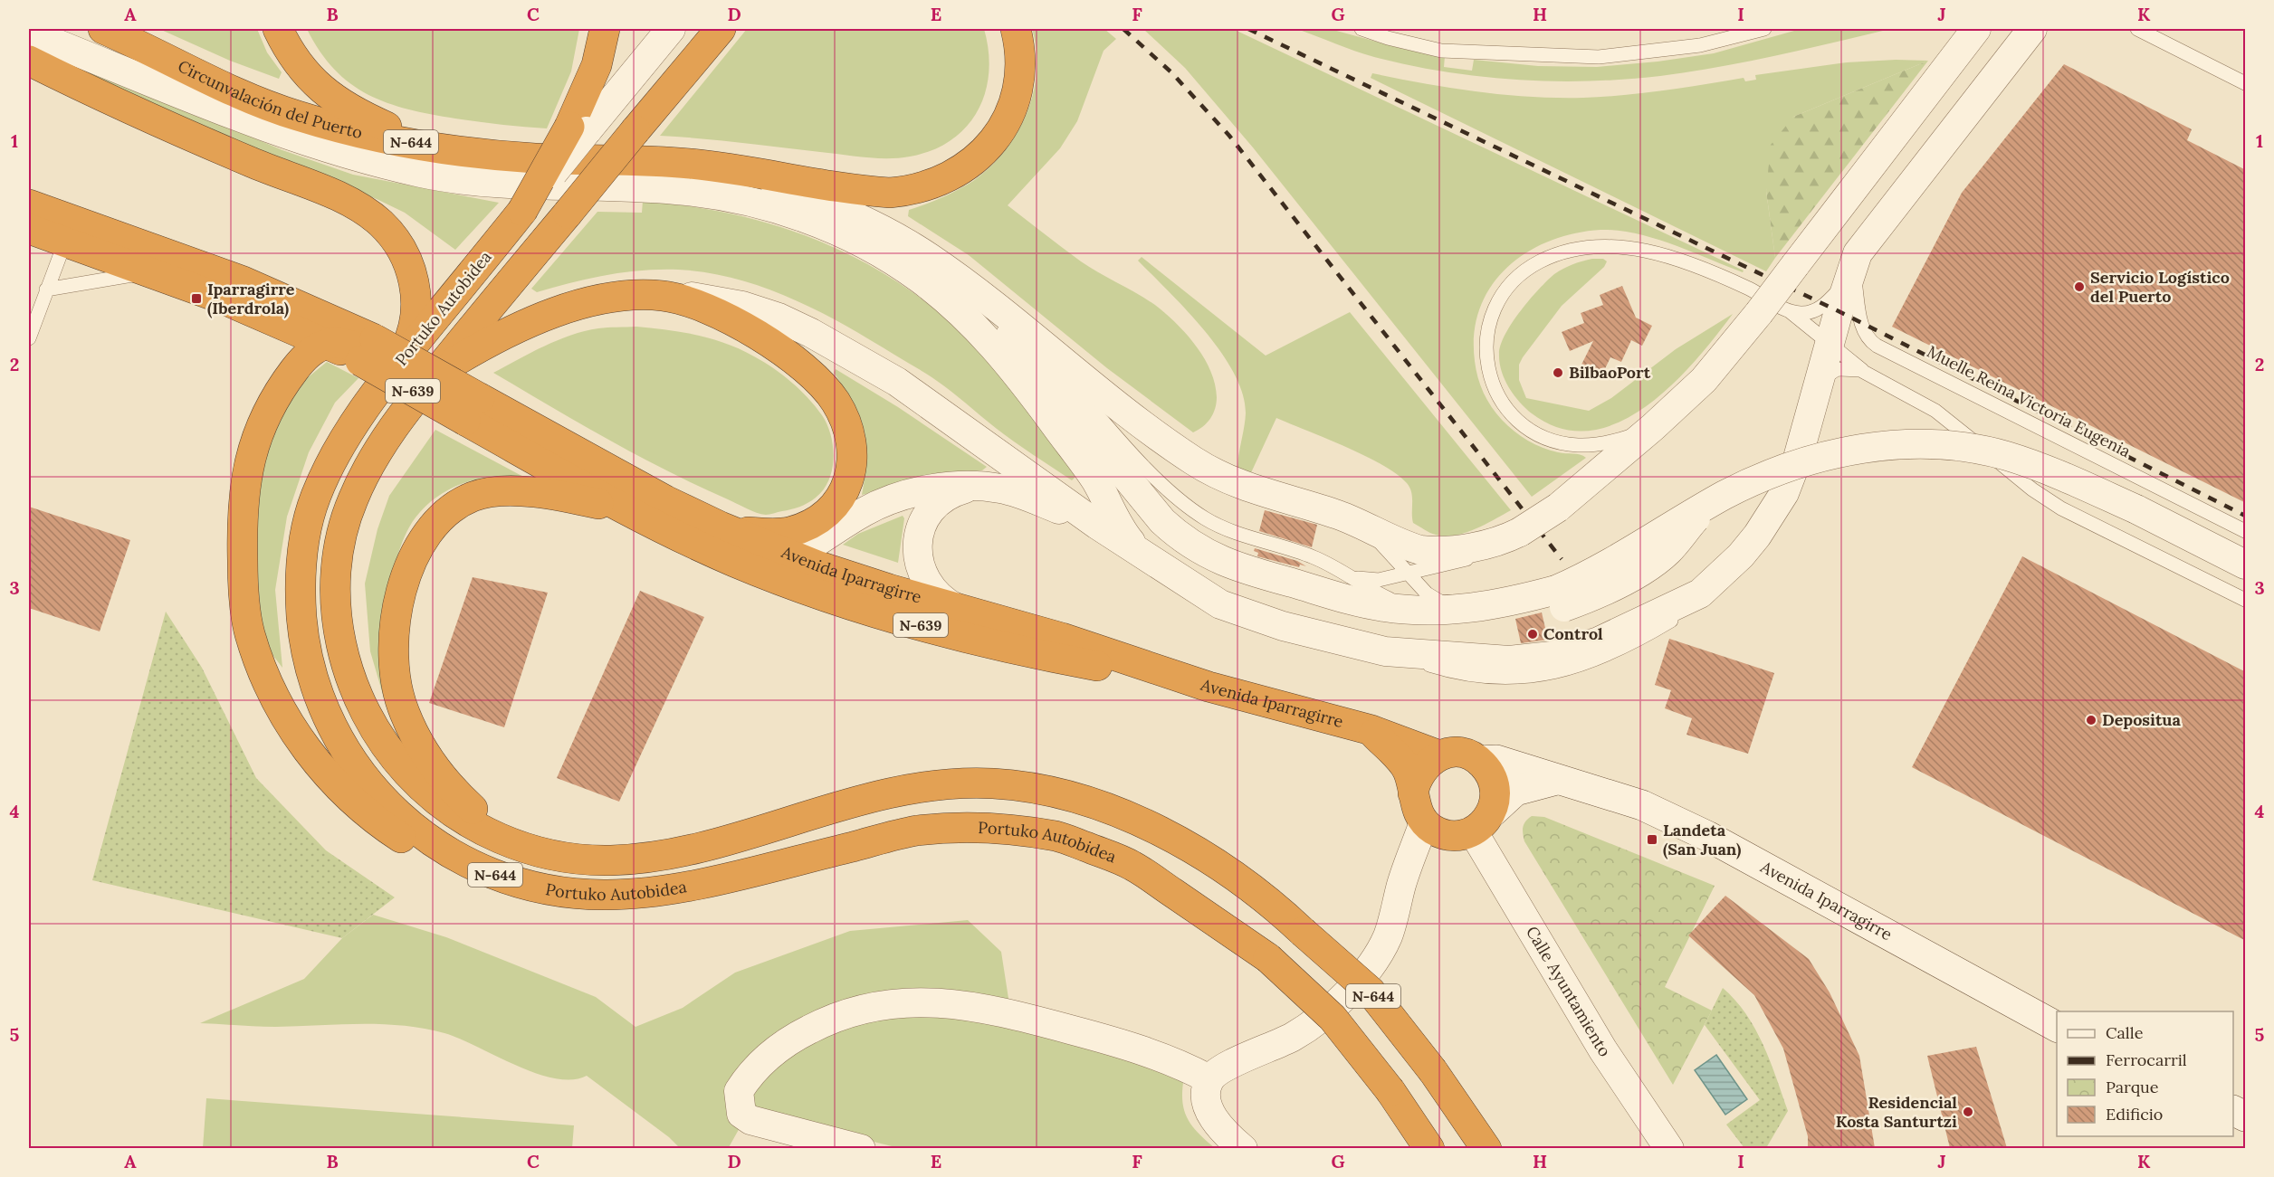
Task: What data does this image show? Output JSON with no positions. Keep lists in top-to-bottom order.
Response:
{
  "streets": {
    "highway": [
      "Circunvalación del Puerto",
      "N-644",
      "Portuko Autobidea",
      "N-639",
      "Avenida Iparragirre"
    ],
    "street": ["Calle Ayuntamiento"],
    "lane": ["Muelle Reina Victoria Eugenia"]
  },
  "crossings": [
    ["N-644", "Portuko Autobidea"],
    ["N-639", "Avenida Iparragirre"],
    ["Avenida Iparragirre", "Calle Ayuntamiento"]
  ],
  "places": {
    "other": [
      "Servicio Logístico del Puerto",
      "BilbaoPort",
      "Control",
      "Depositua",
      "Residencial Kosta Santurtzi"
    ],
    "transit": ["Iparragirre (Iberdrola)", "Landeta (San Juan)"]
  },
  "legend": [
    "Calle",
    "Ferrocarril",
    "Parque",
    "Edificio"
  ],
  "grid": {
    "columns": [
      "A",
      "B",
      "C",
      "D",
      "E",
      "F",
      "G",
      "H",
      "I",
      "J",
      "K"
    ],
    "rows": [
      "1",
      "2",
      "3",
      "4",
      "5"
    ]
  }
}
